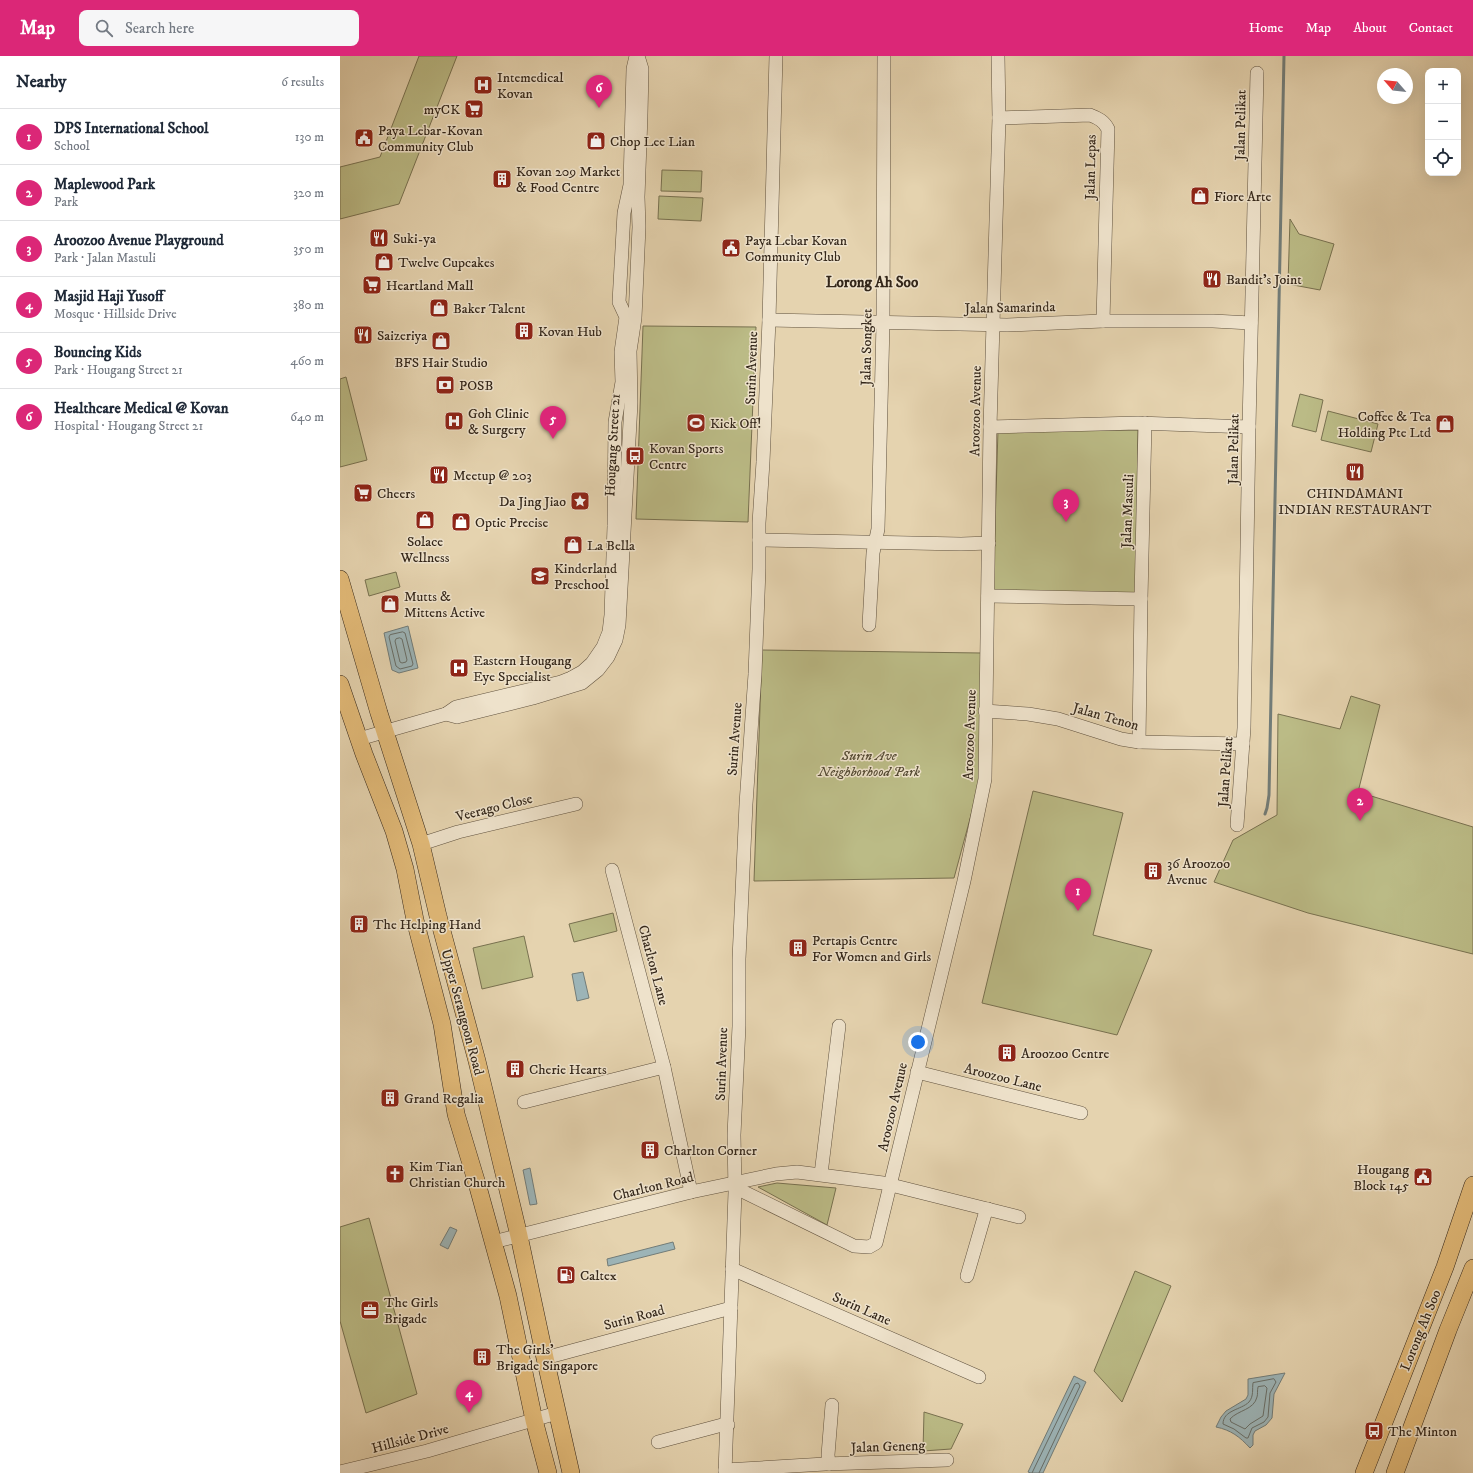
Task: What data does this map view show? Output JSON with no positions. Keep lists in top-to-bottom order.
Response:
{
  "streets": {
    "main road": ["Upper Serangoon Road", "Lorong Ah Soo"],
    "street": [
      "Jalan Pelikat",
      "Jalan Lepas",
      "Jalan Samarinda",
      "Jalan Songket",
      "Surin Avenue",
      "Aroozoo Avenue",
      "Hougang Street 21",
      "Jalan Mastuli",
      "Jalan Tenon",
      "Veerago Close",
      "Charlton Lane",
      "Aroozoo Lane",
      "Charlton Road",
      "Surin Lane",
      "Surin Road",
      "Hillside Drive",
      "Jalan Geneng"
    ]
  },
  "crossings": [
    ["Jalan Pelikat", "Jalan Samarinda"],
    ["Jalan Pelikat", "Jalan Tenon"],
    ["Jalan Lepas", "Jalan Samarinda"],
    ["Jalan Lepas", "Aroozoo Avenue"],
    ["Jalan Samarinda", "Jalan Songket"],
    ["Jalan Samarinda", "Surin Avenue"],
    ["Jalan Samarinda", "Aroozoo Avenue"],
    ["Surin Avenue", "Aroozoo Avenue"],
    ["Surin Avenue", "Charlton Road"],
    ["Surin Avenue", "Surin Lane"],
    ["Surin Avenue", "Surin Road"],
    ["Surin Avenue", "Jalan Geneng"],
    ["Aroozoo Avenue", "Jalan Tenon"],
    ["Aroozoo Avenue", "Aroozoo Lane"],
    ["Aroozoo Avenue", "Charlton Road"],
    ["Hougang Street 21", "Upper Serangoon Road"],
    ["Jalan Mastuli", "Jalan Tenon"],
    ["Veerago Close", "Upper Serangoon Road"],
    ["Charlton Lane", "Charlton Road"],
    ["Upper Serangoon Road", "Charlton Road"],
    ["Upper Serangoon Road", "Surin Road"],
    ["Upper Serangoon Road", "Hillside Drive"]
  ],
  "districts": ["Lorong Ah Soo"],
  "parks": ["Surin Ave Neighborhood Park"],
  "places": {
    "hospital": ["Intemedical Kovan", "Goh Clinic & Surgery", "Eastern Hougang Eye Specialist"],
    "supermarket": ["myCK", "Heartland Mall", "Cheers"],
    "public building": ["Paya Lebar-Kovan Community Club", "Paya Lebar Kovan Community Club", "Hougang Block 145"],
    "shop": [
      "Chop Lee Lian",
      "Fiore Arte",
      "Twelve Cupcakes",
      "Baker Talent",
      "BFS Hair Studio",
      "Coffee & Tea Holding Pte Ltd",
      "Solace Wellness",
      "Optic Precise",
      "La Bella",
      "Mutts & Mittens Active"
    ],
    "building": [
      "Kovan 209 Market & Food Centre",
      "Kovan Hub",
      "36 Aroozoo Avenue",
      "The Helping Hand",
      "Pertapis Centre For Women and Girls",
      "Aroozoo Centre",
      "Cherie Hearts",
      "Grand Regalia",
      "Charlton Corner",
      "The Girls' Brigade Singapore"
    ],
    "restaurant": [
      "Suki-ya",
      "Bandit's Joint",
      "Saizeriya",
      "CHINDAMANI INDIAN RESTAURANT",
      "Meetup @ 203"
    ],
    "bank": ["POSB"],
    "sports": ["Kick Off!"],
    "bus stop": ["Kovan Sports Centre", "The Minton"],
    "place": ["Da Jing Jiao"],
    "school or university": ["Kinderland Preschool"],
    "church": ["Kim Tian Christian Church"],
    "fuel station": ["Caltex"],
    "office": ["The Girls Brigade"]
  },
  "north": "top left",
  "page": {
    "header": "Map",
    "search": "Search here",
    "nav": [
      "Home",
      "Map",
      "About",
      "Contact"
    ],
    "heading": ["Nearby", "6 results"],
    "map_buttons": ["+", "−"],
    "pins": [
      "6",
      "5",
      "3",
      "2",
      "1",
      "4"
    ],
    "list": [
      {
        "mark": "1",
        "name": "DPS International School",
        "note": "School",
        "value": "130 m"
      },
      {
        "mark": "2",
        "name": "Maplewood Park",
        "note": "Park",
        "value": "320 m"
      },
      {
        "mark": "3",
        "name": "Aroozoo Avenue Playground",
        "note": "Park · Jalan Mastuli",
        "value": "350 m"
      },
      {
        "mark": "4",
        "name": "Masjid Haji Yusoff",
        "note": "Mosque · Hillside Drive",
        "value": "380 m"
      },
      {
        "mark": "5",
        "name": "Bouncing Kids",
        "note": "Park · Hougang Street 21",
        "value": "460 m"
      },
      {
        "mark": "6",
        "name": "Healthcare Medical @ Kovan",
        "note": "Hospital · Hougang Street 21",
        "value": "640 m"
      }
    ]
  }
}
